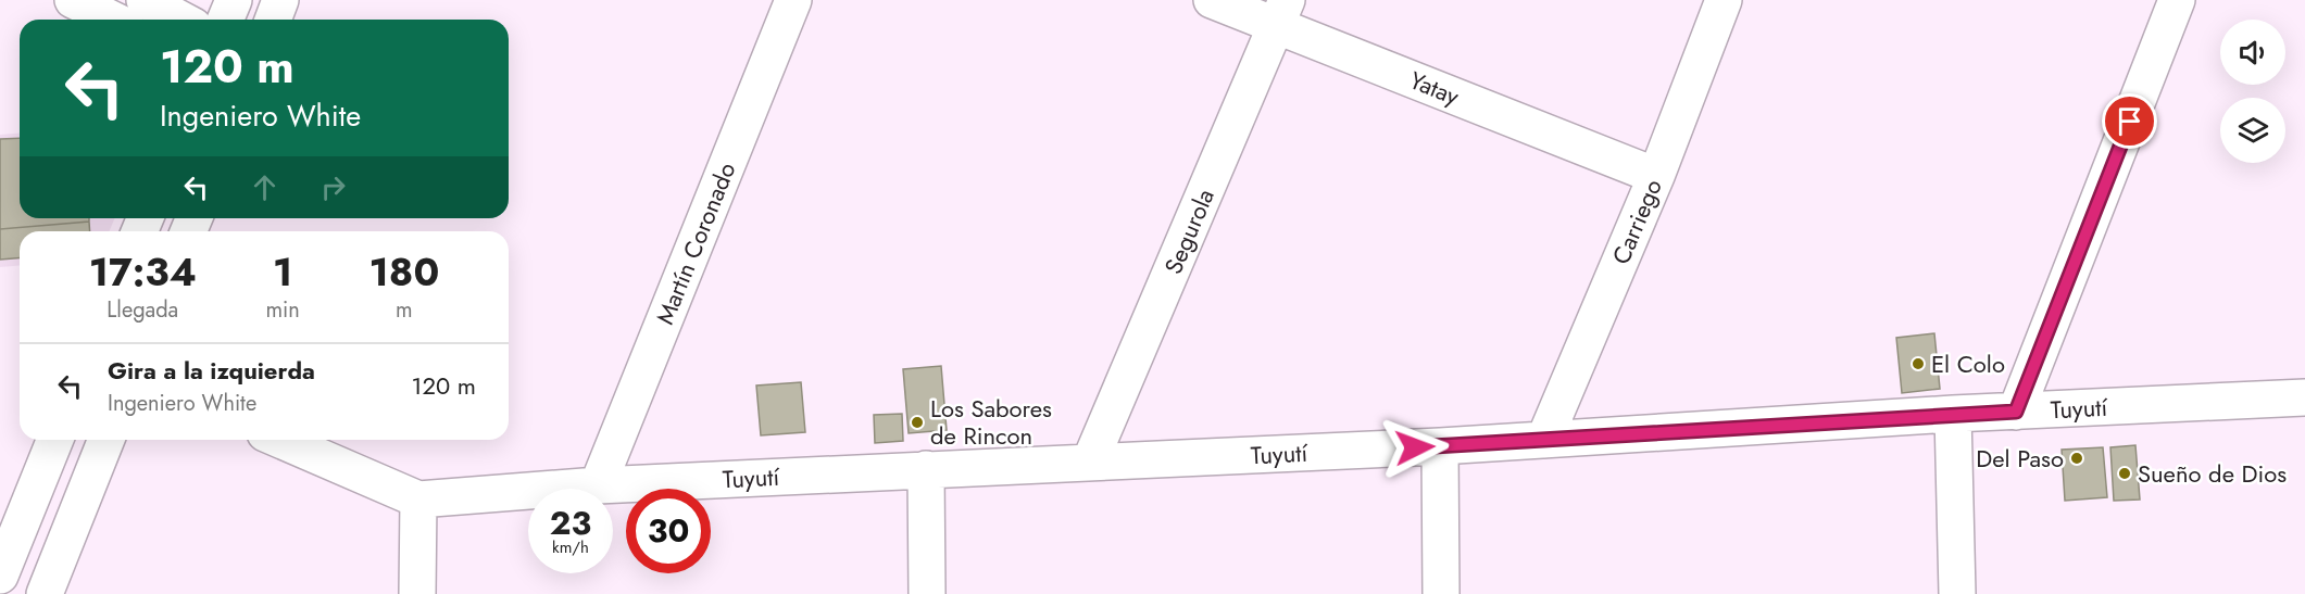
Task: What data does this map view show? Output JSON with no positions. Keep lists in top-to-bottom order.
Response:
{
  "streets": {
    "street": [
      "Yatay",
      "Carriego",
      "Segurola",
      "Martín Coronado",
      "Tuyutí"
    ]
  },
  "crossings": [
    ["Yatay", "Carriego"],
    ["Yatay", "Segurola"],
    ["Carriego", "Tuyutí"],
    ["Segurola", "Tuyutí"],
    ["Martín Coronado", "Tuyutí"]
  ],
  "places": [
    "El Colo",
    "Los Sabores de Rincon",
    "Del Paso",
    "Sueño de Dios"
  ],
  "page": {
    "turn": ["120 m", "Ingeniero White"],
    "eta": [
      "17:34",
      "Llegada",
      "1",
      "min",
      "180",
      "m"
    ],
    "list": [
      {
        "name": "Gira a la izquierda",
        "note": "Ingeniero White",
        "value": "120 m"
      }
    ],
    "speed": "23 km/h",
    "limit": "30"
  }
}
